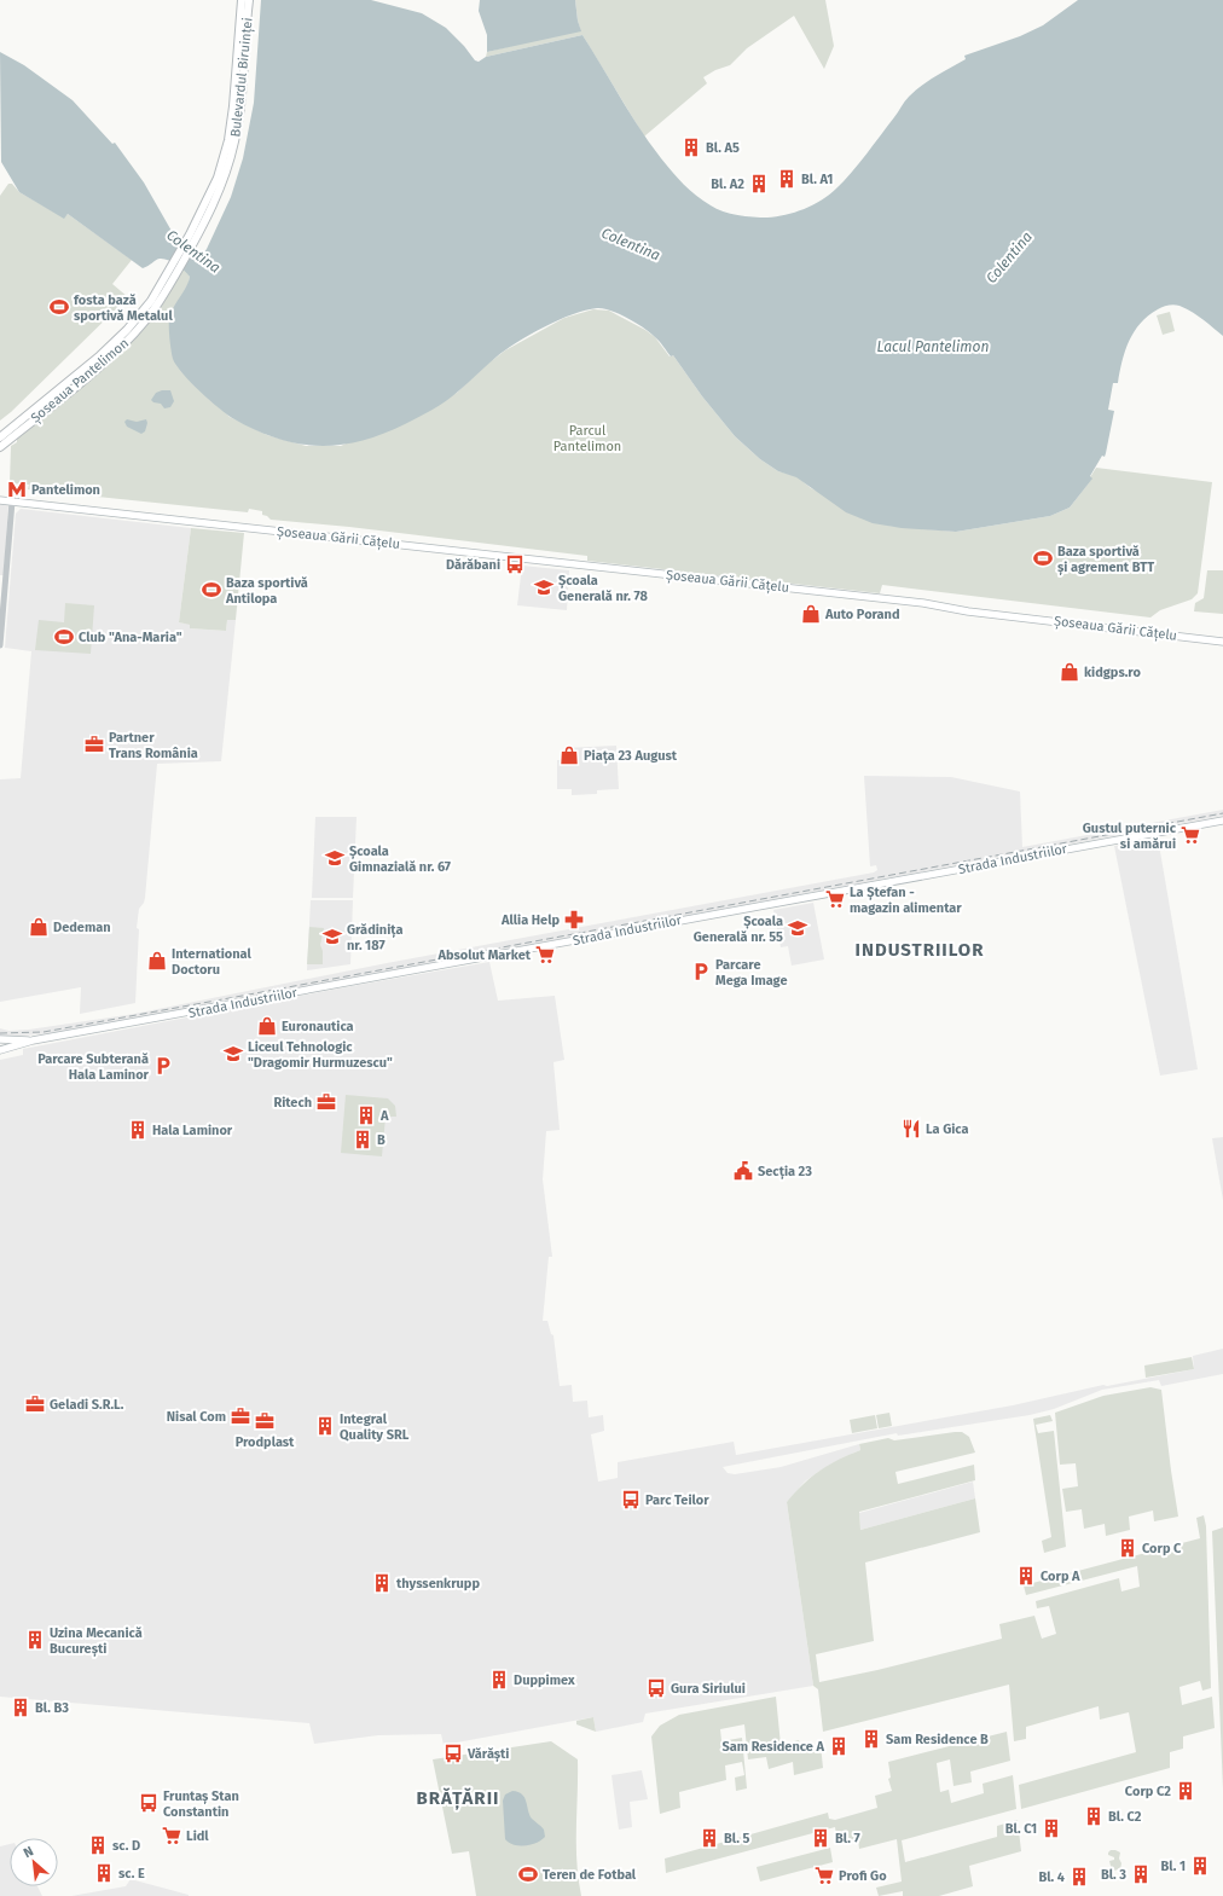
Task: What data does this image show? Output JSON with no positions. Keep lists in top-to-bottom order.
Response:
{
  "streets": {
    "main road": [
      "Bulevardul Biruinței",
      "Șoseaua Pantelimon",
      "Șoseaua Gării Cățelu",
      "Strada Industriilor"
    ]
  },
  "crossings": [
    ["Bulevardul Biruinței", "Șoseaua Pantelimon"]
  ],
  "districts": ["INDUSTRIILOR", "BRĂȚĂRII"],
  "water": ["Colentina", "Lacul Pantelimon"],
  "parks": ["Parcul Pantelimon"],
  "places": {
    "building": [
      "Bl. A5",
      "Bl. A1",
      "Bl. A2",
      "A",
      "Hala Laminor",
      "B",
      "Integral Quality SRL",
      "Corp C",
      "Corp A",
      "thyssenkrupp",
      "Uzina Mecanică București",
      "Duppimex",
      "Bl. B3",
      "Sam Residence B",
      "Sam Residence A",
      "Corp C2",
      "Bl. C2",
      "Bl. C1",
      "Bl. 5",
      "Bl. 7",
      "sc. D",
      "Bl. 1",
      "sc. E",
      "Bl. 3",
      "Bl. 4"
    ],
    "sports": [
      "fosta bază sportivă Metalul",
      "Baza sportivă și agrement BTT",
      "Baza sportivă Antilopa",
      "Club \"Ana-Maria\"",
      "Teren de Fotbal"
    ],
    "metro station": ["Pantelimon"],
    "bus stop": [
      "Dărăbani",
      "Parc Teilor",
      "Gura Siriului",
      "Vărăști",
      "Fruntaș Stan Constantin"
    ],
    "school or university": [
      "Școala Generală nr. 78",
      "Școala Gimnazială nr. 67",
      "Școala Generală nr. 55",
      "Grădinița nr. 187",
      "Liceul Tehnologic \"Dragomir Hurmuzescu\""
    ],
    "shop": [
      "Auto Porand",
      "kidgps.ro",
      "Piața 23 August",
      "Dedeman",
      "International Doctoru",
      "Euronautica"
    ],
    "office": [
      "Partner Trans România",
      "Ritech",
      "Geladi S.R.L.",
      "Nisal Com",
      "Prodplast"
    ],
    "supermarket": [
      "Gustul puternic si amărui",
      "La Ștefan - magazin alimentar",
      "Absolut Market",
      "Lidl",
      "Profi Go"
    ],
    "pharmacy": ["Allia Help"],
    "parking": ["Parcare Mega Image", "Parcare Subterană Hala Laminor"],
    "restaurant": ["La Gica"],
    "public building": ["Secția 23"]
  },
  "north": "top left"
}
